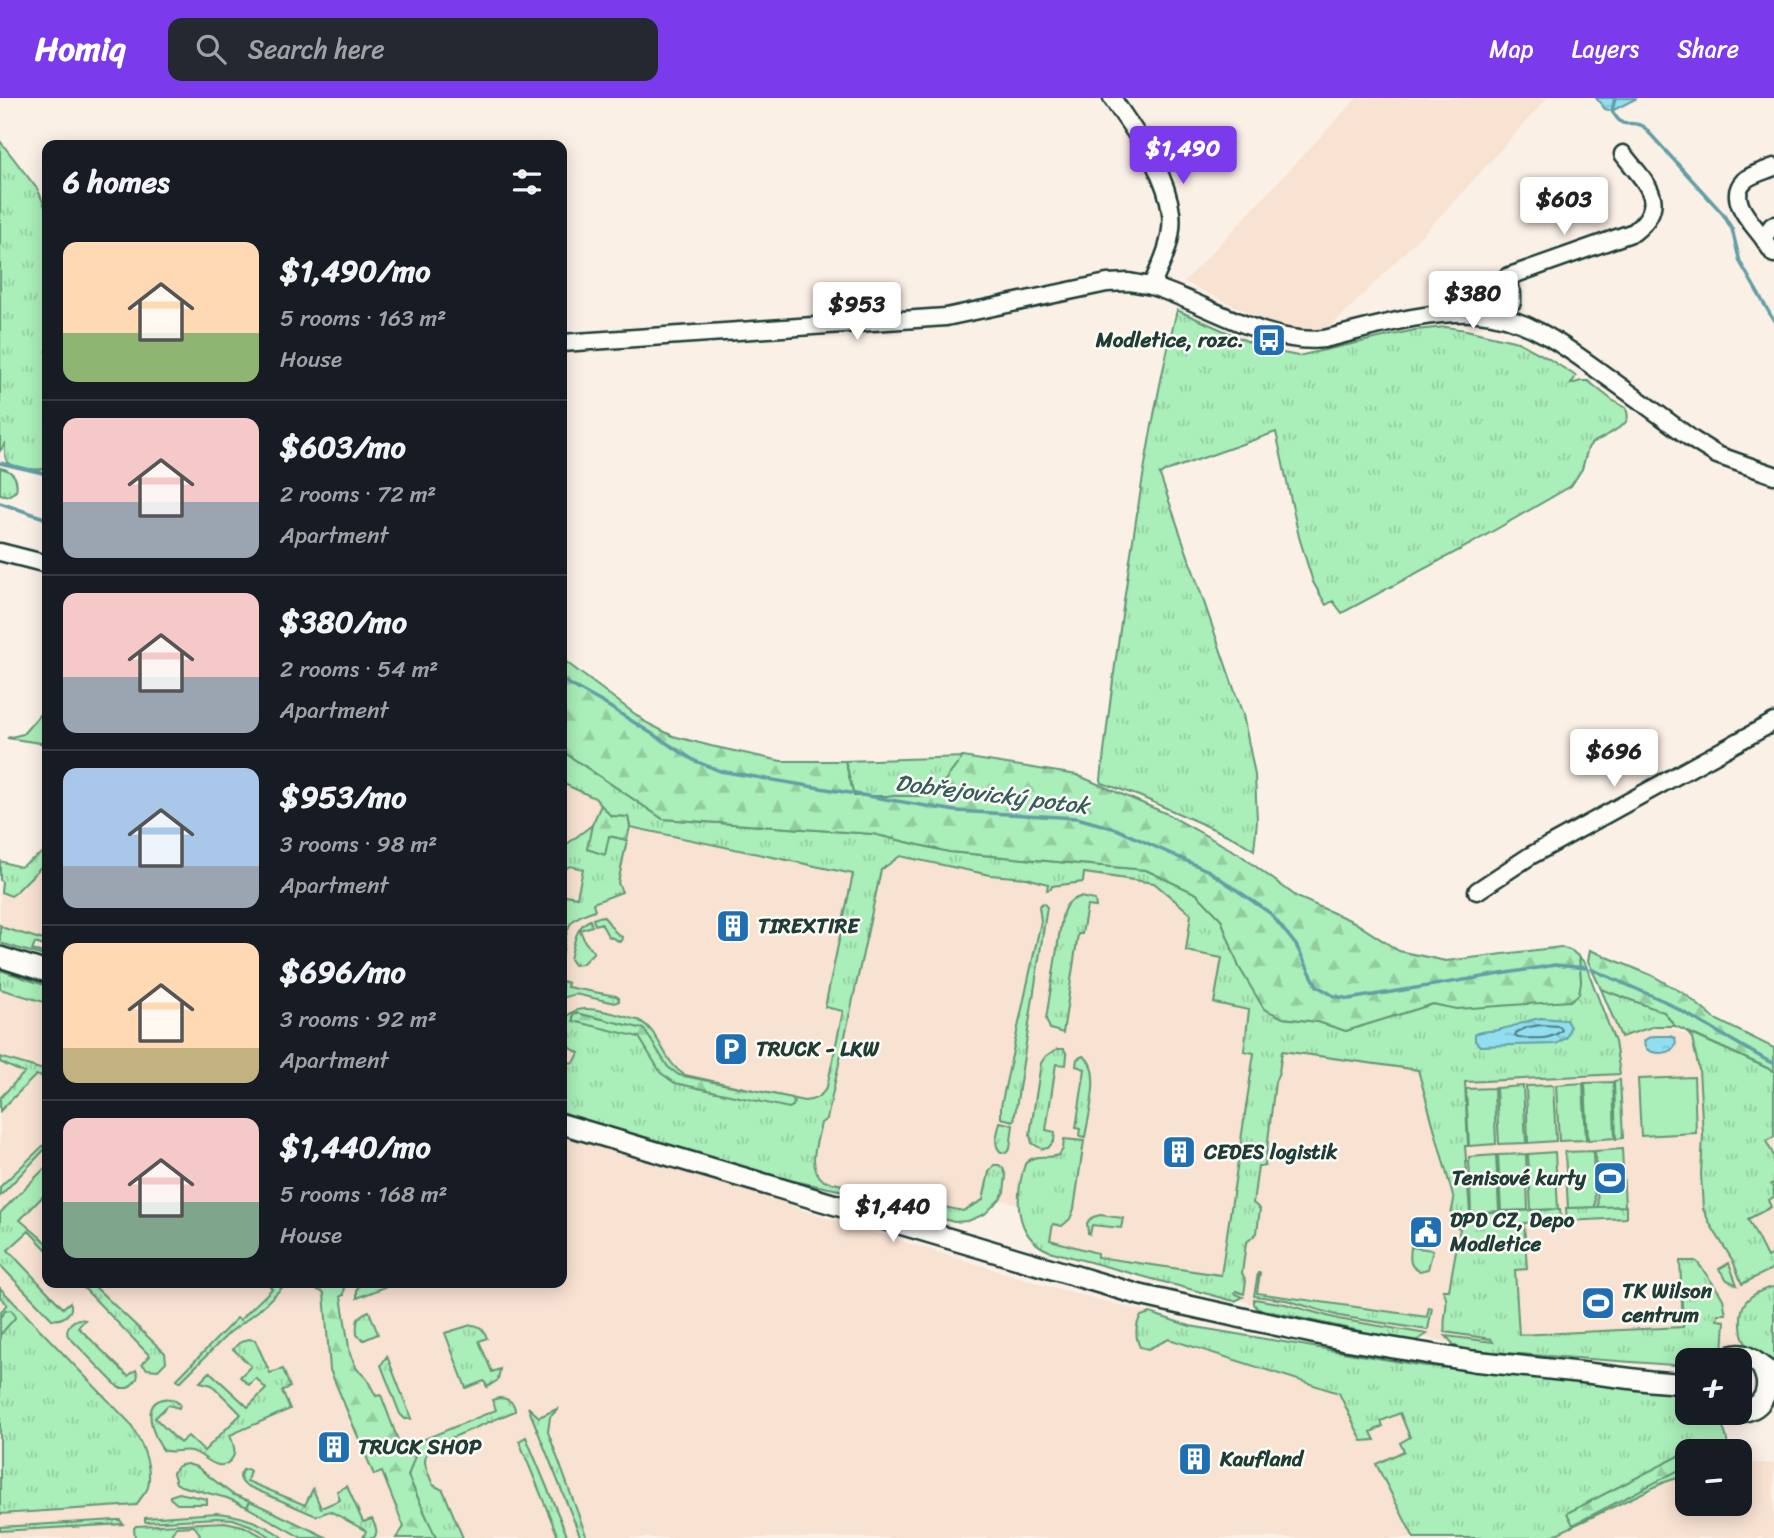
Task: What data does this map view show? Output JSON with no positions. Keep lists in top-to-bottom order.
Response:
{
  "water": ["Dobřejovický potok"],
  "places": {
    "bus stop": ["Modletice, rozc."],
    "building": [
      "TIREXTIRE",
      "CEDES logistik",
      "TRUCK SHOP",
      "Kaufland"
    ],
    "parking": ["TRUCK - LKW"],
    "sports": ["Tenisové kurty", "TK Wilson centrum"],
    "public building": ["DPD CZ, Depo Modletice"]
  },
  "page": {
    "header": "Homiq",
    "search": "Search here",
    "nav": ["Map", "Layers", "Share"],
    "price": [
      "$1,490",
      "$603",
      "$380",
      "$953",
      "$696",
      "$1,440"
    ],
    "heading": "6 homes",
    "list": [
      {
        "name": "$1,490/mo",
        "note": "5 rooms · 163 m² · House"
      },
      {
        "name": "$603/mo",
        "note": "2 rooms · 72 m² · Apartment"
      },
      {
        "name": "$380/mo",
        "note": "2 rooms · 54 m² · Apartment"
      },
      {
        "name": "$953/mo",
        "note": "3 rooms · 98 m² · Apartment"
      },
      {
        "name": "$696/mo",
        "note": "3 rooms · 92 m² · Apartment"
      },
      {
        "name": "$1,440/mo",
        "note": "5 rooms · 168 m² · House"
      }
    ],
    "map_buttons": ["+", "−"]
  }
}
